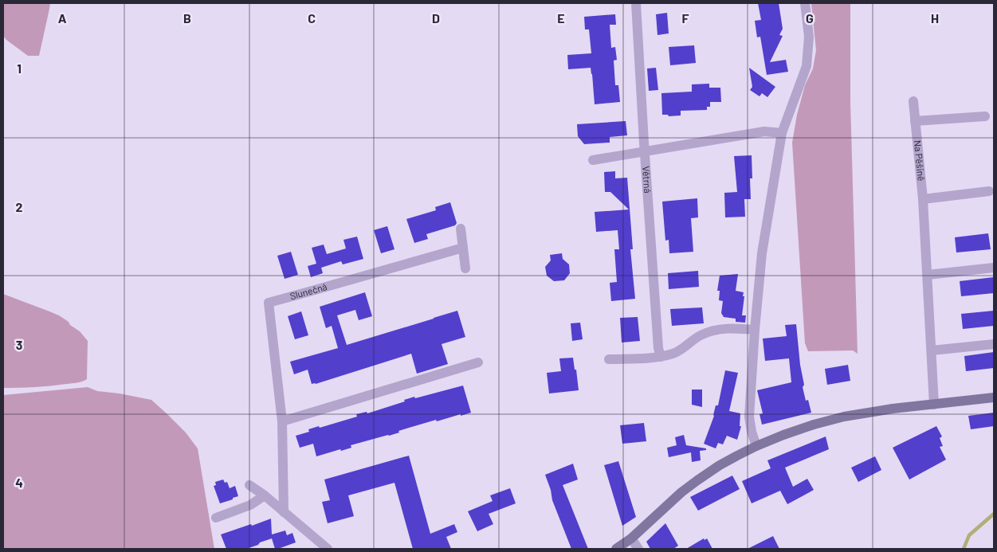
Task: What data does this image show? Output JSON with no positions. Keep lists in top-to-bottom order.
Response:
{
  "streets": {
    "street": ["Na Pěšině", "Větrná", "Slunečná"]
  },
  "grid": {
    "columns": [
      "A",
      "B",
      "C",
      "D",
      "E",
      "F",
      "G",
      "H"
    ],
    "rows": [
      "1",
      "2",
      "3",
      "4"
    ]
  }
}
